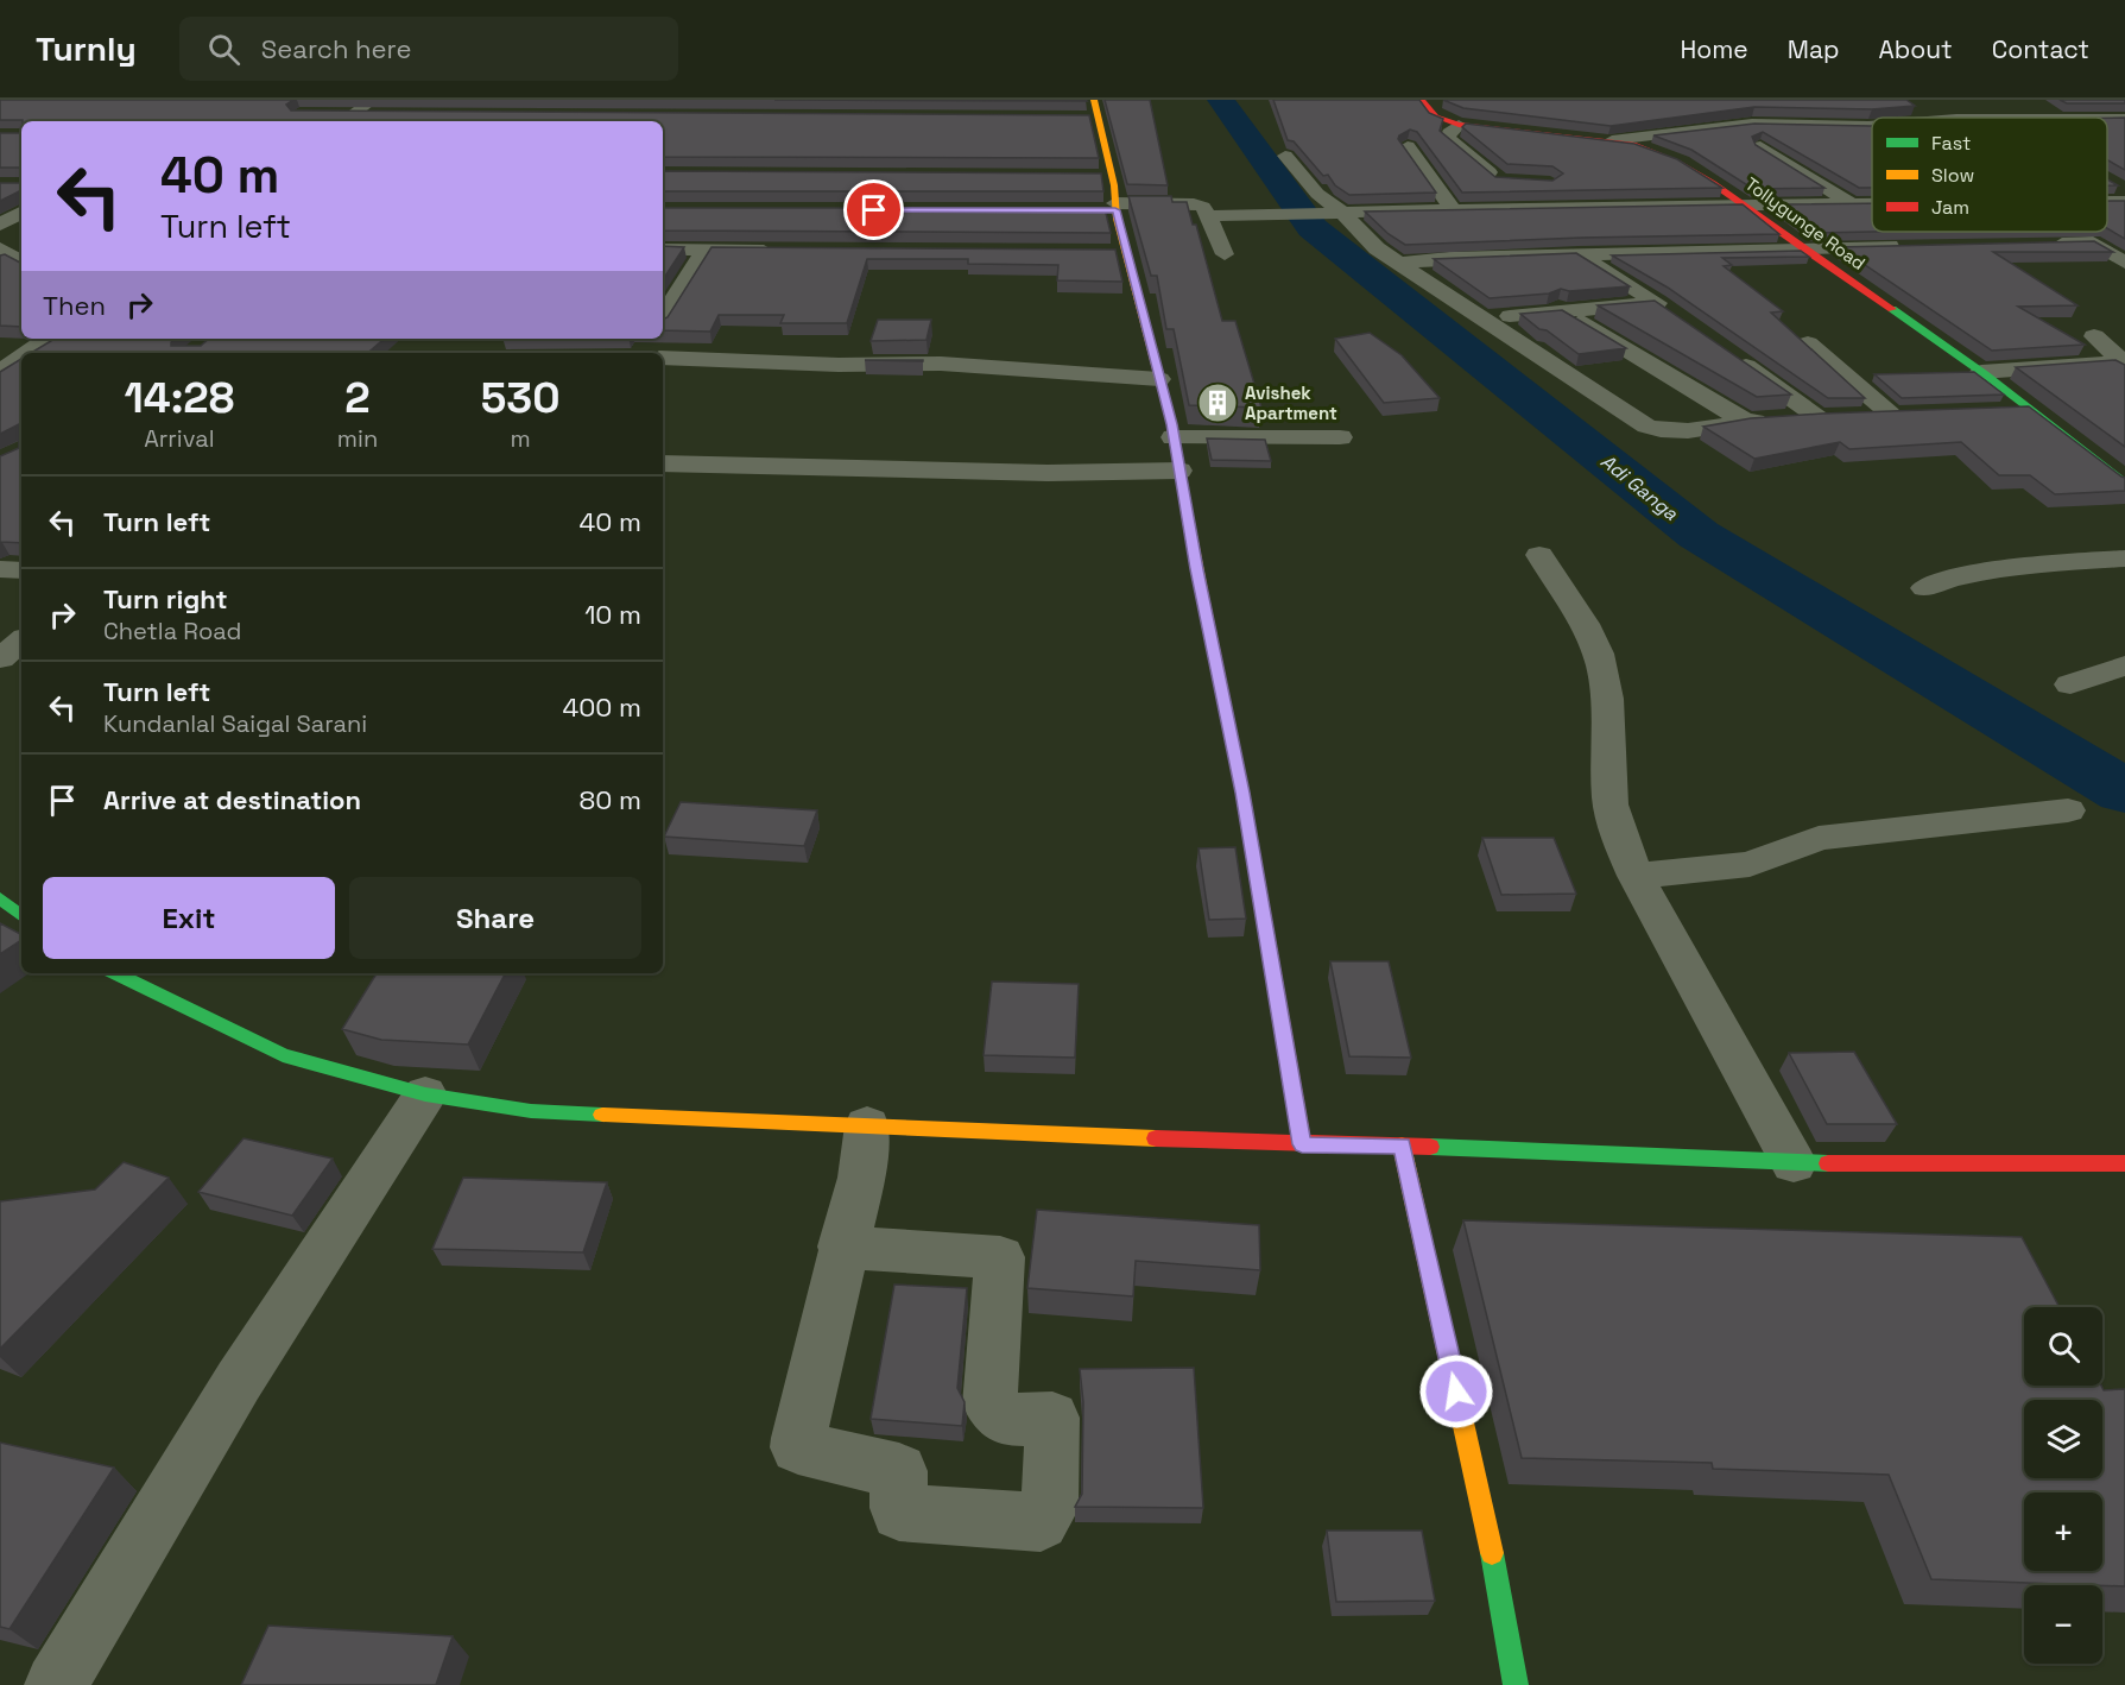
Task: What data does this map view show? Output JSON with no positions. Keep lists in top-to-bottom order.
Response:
{
  "streets": {
    "main road": ["Tollygunge Road"]
  },
  "water": ["Adi Ganga"],
  "places": {
    "building": ["Avishek Apartment"]
  },
  "legend": ["Fast", "Slow", "Jam"],
  "page": {
    "header": "Turnly",
    "search": "Search here",
    "nav": [
      "Home",
      "Map",
      "About",
      "Contact"
    ],
    "turn": ["40 m", "Turn left"],
    "then": "Then",
    "eta": [
      "14:28",
      "Arrival",
      "2",
      "min",
      "530",
      "m"
    ],
    "list": [
      {
        "name": "Turn left",
        "value": "40 m"
      },
      {
        "name": "Turn right",
        "note": "Chetla Road",
        "value": "10 m"
      },
      {
        "name": "Turn left",
        "note": "Kundanlal Saigal Sarani",
        "value": "400 m"
      },
      {
        "name": "Arrive at destination",
        "value": "80 m"
      }
    ],
    "buttons": ["Exit", "Share"],
    "map_buttons": ["+", "−"]
  }
}
